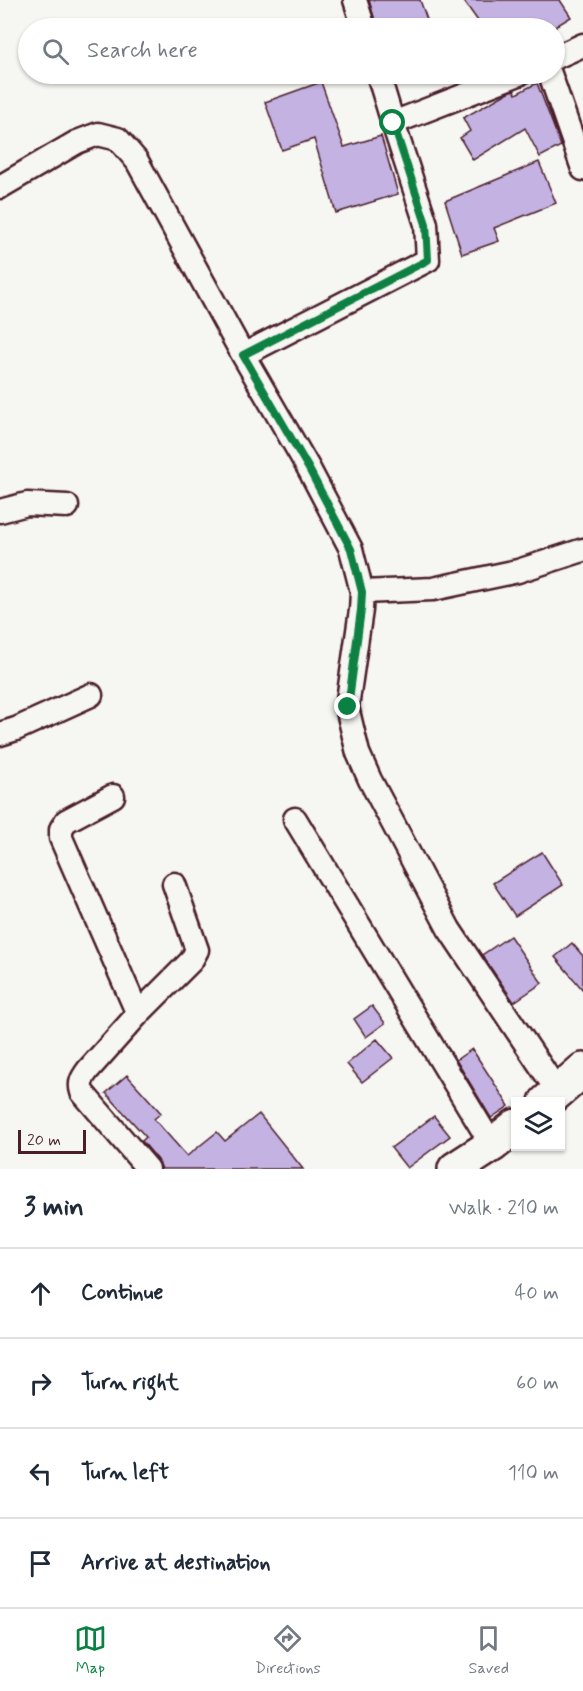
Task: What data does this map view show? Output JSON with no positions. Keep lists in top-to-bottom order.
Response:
{
  "scale_bar": "20 m",
  "page": {
    "search": "Search here",
    "scale": "20 m",
    "heading": ["3 min", "Walk · 210 m"],
    "list": [
      ["Continue", "40 m"],
      ["Turn right", "60 m"],
      ["Turn left", "110 m"],
      "Arrive at destination"
    ],
    "nav": ["Map", "Directions", "Saved"]
  }
}
